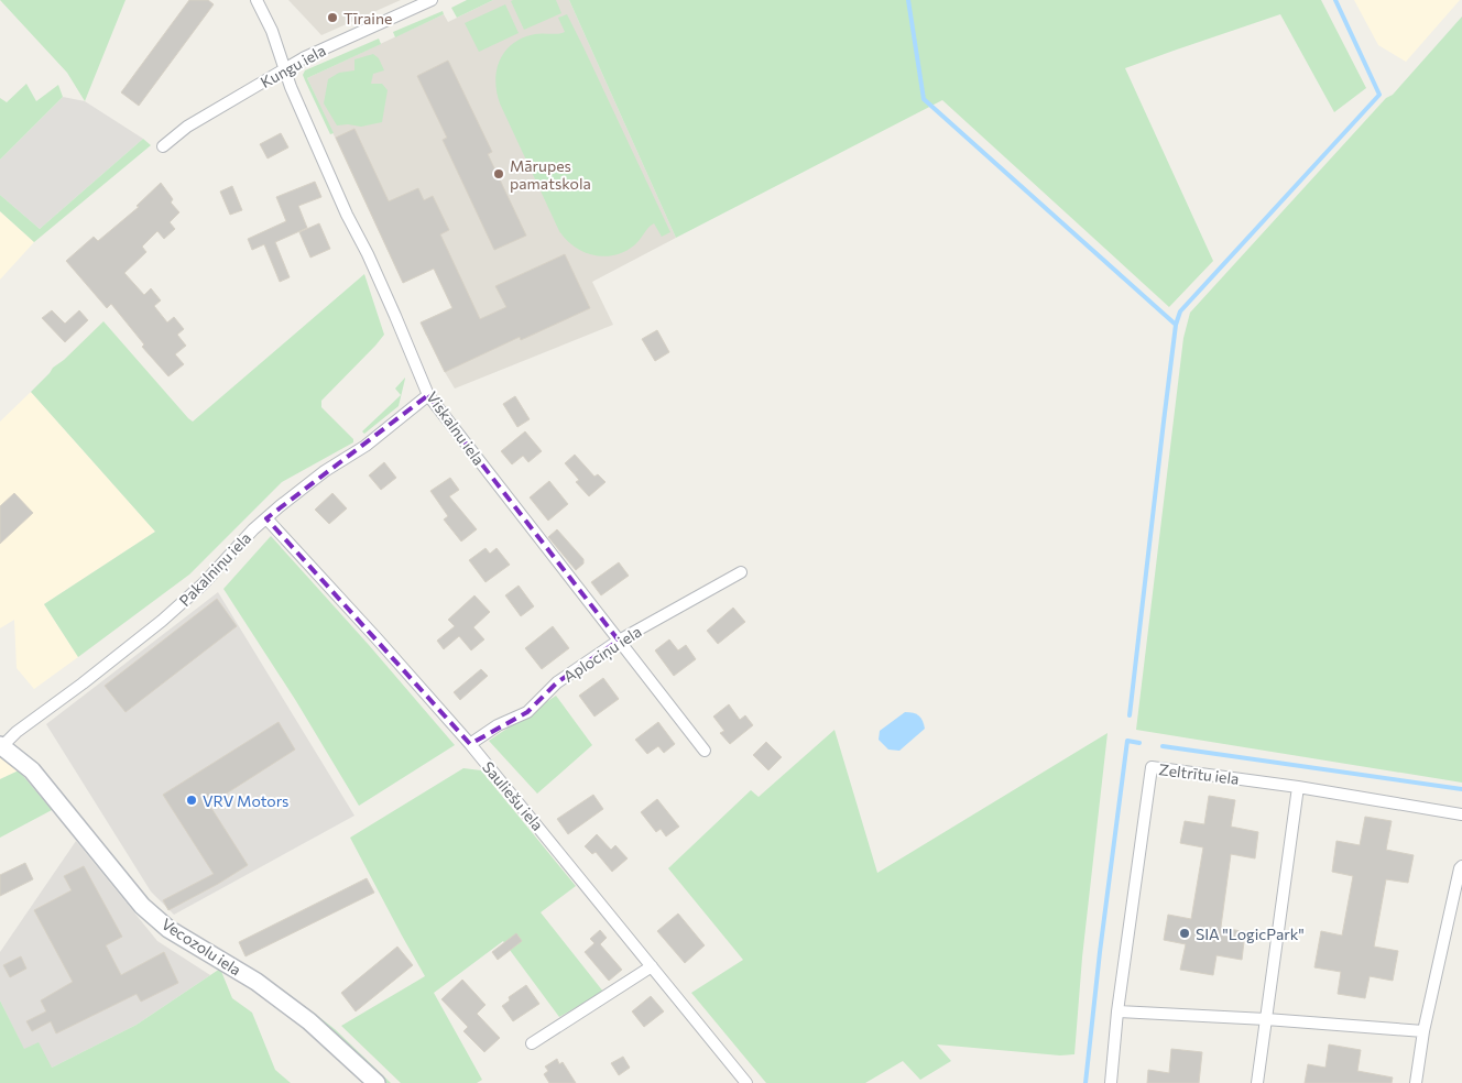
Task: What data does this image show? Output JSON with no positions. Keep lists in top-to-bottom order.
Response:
{
  "streets": {
    "street": [
      "Kungu iela",
      "Viskalnu iela",
      "Pakalniņu iela",
      "Aplociņu iela",
      "Zeltrītu iela",
      "Sauliešu iela",
      "Vecozolu iela"
    ]
  },
  "crossings": [
    ["Kungu iela", "Viskalnu iela"],
    ["Viskalnu iela", "Pakalniņu iela"],
    ["Viskalnu iela", "Aplociņu iela"],
    ["Pakalniņu iela", "Sauliešu iela"],
    ["Pakalniņu iela", "Vecozolu iela"],
    ["Aplociņu iela", "Sauliešu iela"]
  ],
  "places": [
    "Tīraine",
    "Mārupes pamatskola",
    "VRV Motors",
    "SIA \"LogicPark\""
  ]
}
